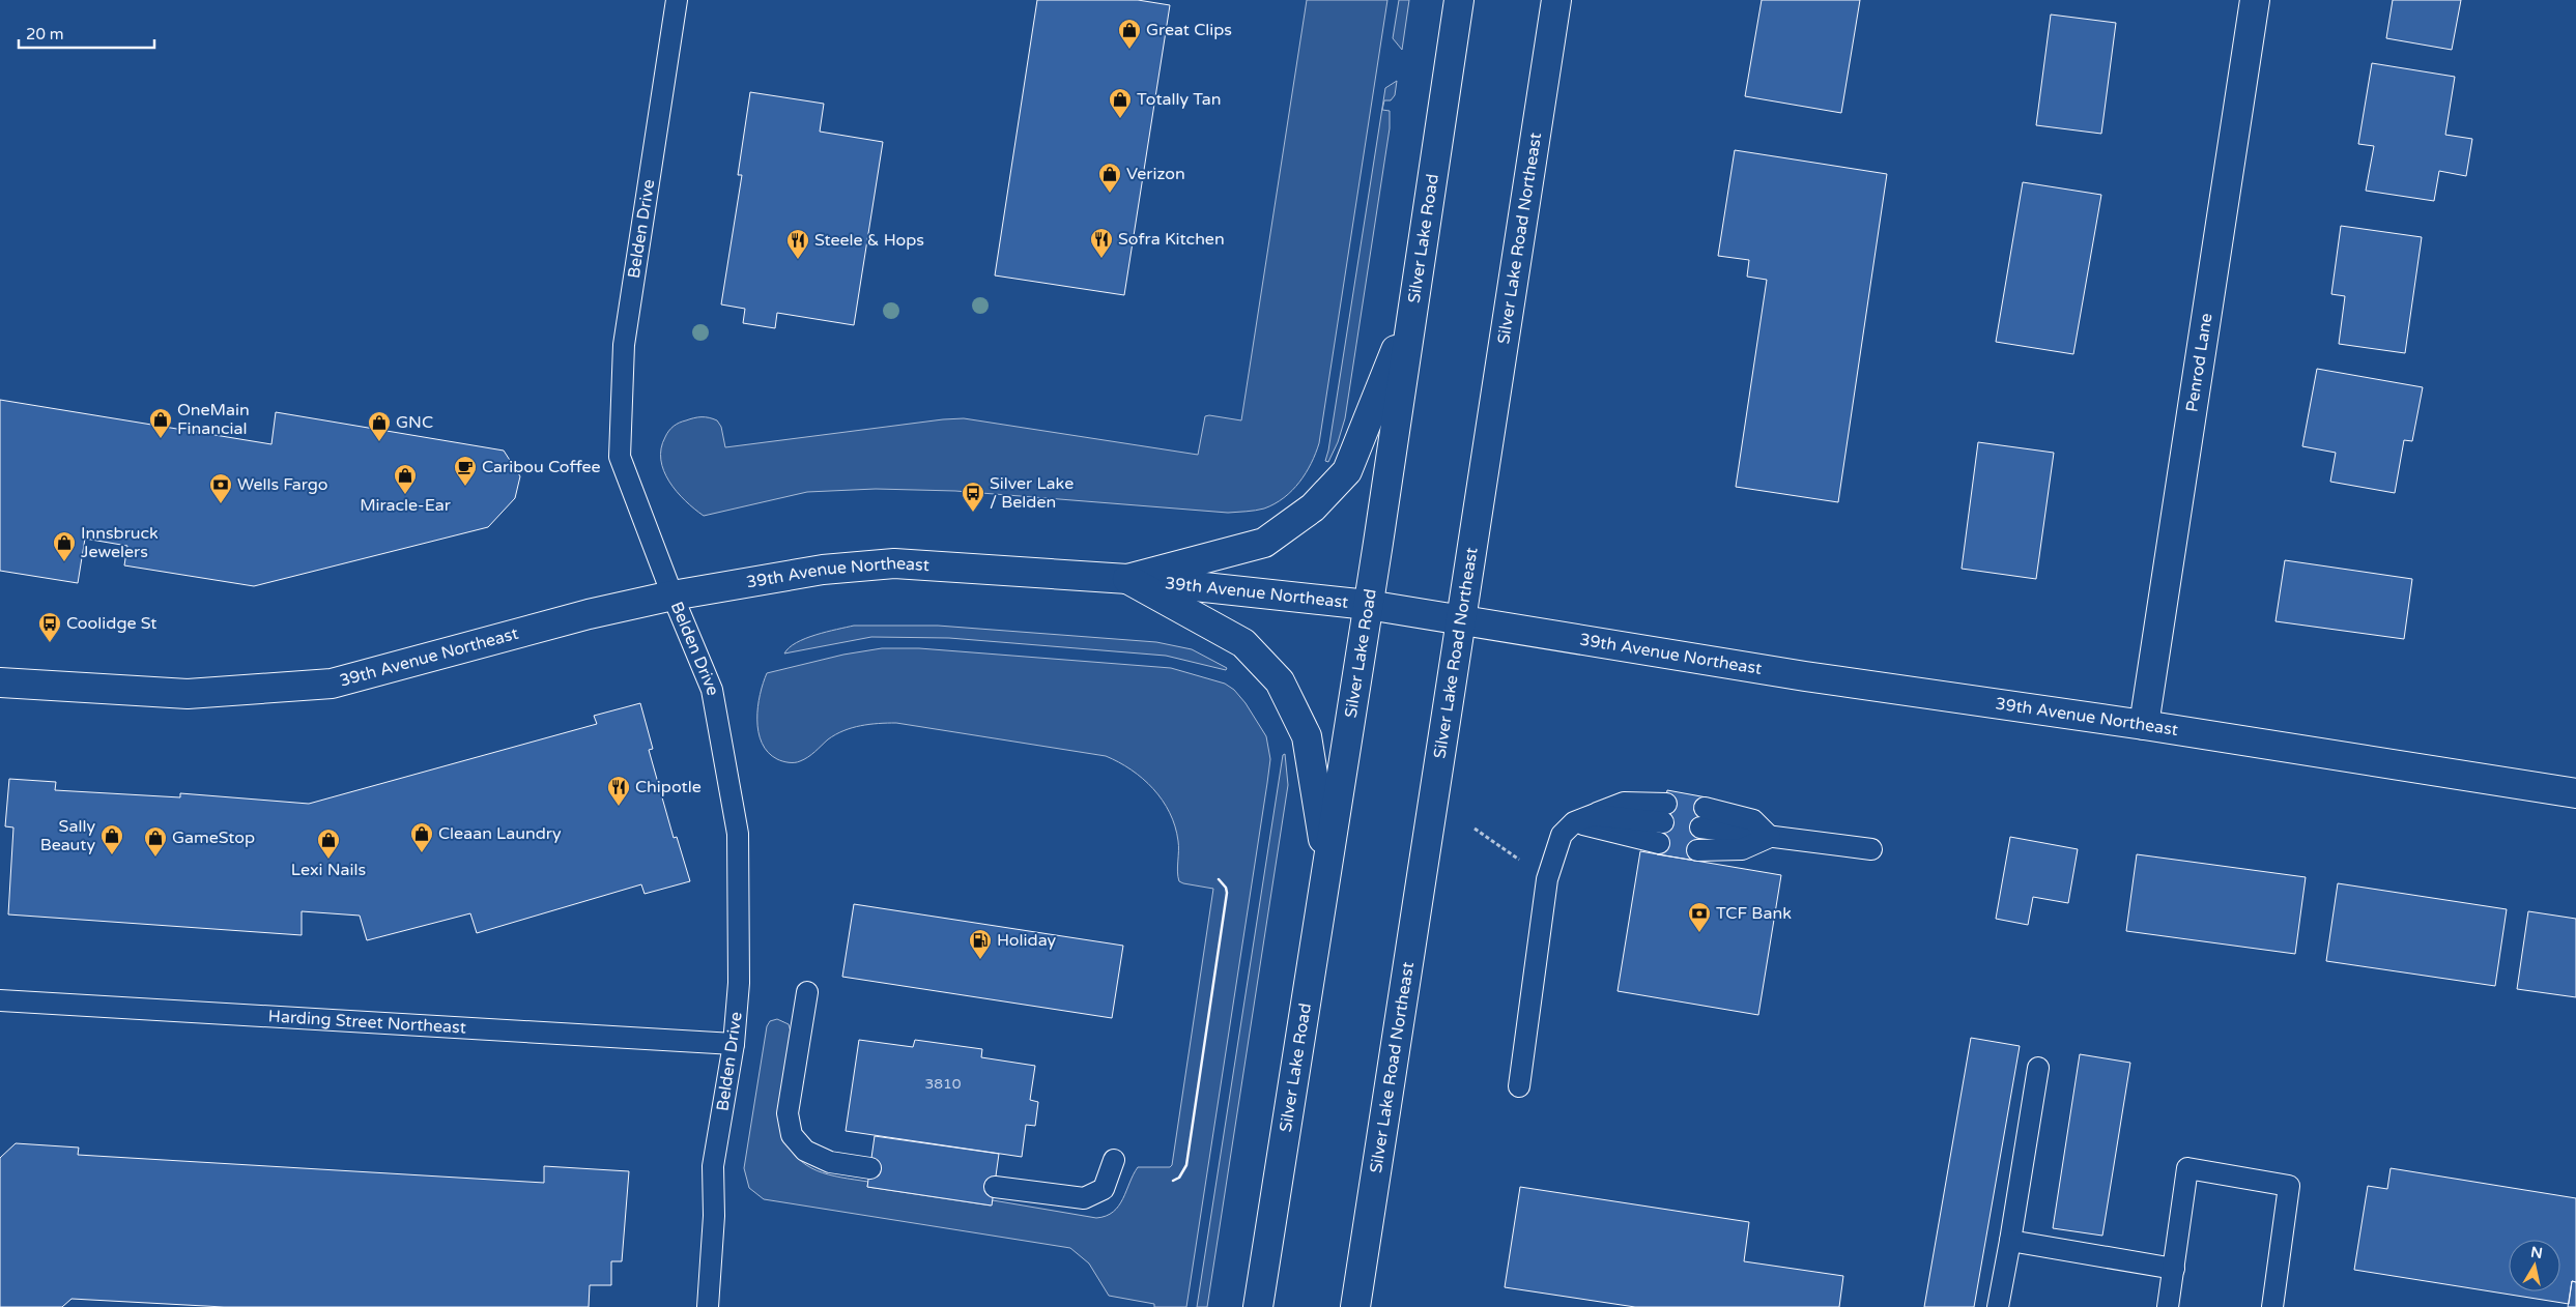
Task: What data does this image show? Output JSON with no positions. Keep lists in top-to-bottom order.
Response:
{
  "streets": {
    "main road": [
      "Silver Lake Road",
      "Silver Lake Road Northeast",
      "Penrod Lane",
      "39th Avenue Northeast"
    ],
    "lane": ["Belden Drive", "Harding Street Northeast"]
  },
  "crossings": [
    ["Belden Drive", "39th Avenue Northeast"],
    ["Belden Drive", "Harding Street Northeast"],
    ["Silver Lake Road", "39th Avenue Northeast"],
    ["Silver Lake Road Northeast", "39th Avenue Northeast"],
    ["Penrod Lane", "39th Avenue Northeast"]
  ],
  "places": {
    "shop": [
      "Great Clips",
      "Totally Tan",
      "Verizon",
      "OneMain Financial",
      "GNC",
      "Miracle-Ear",
      "Innsbruck Jewelers",
      "Cleaan Laundry",
      "Sally Beauty",
      "GameStop",
      "Lexi Nails"
    ],
    "restaurant": ["Sofra Kitchen", "Steele & Hops", "Chipotle"],
    "cafe": ["Caribou Coffee"],
    "bank": ["Wells Fargo", "TCF Bank"],
    "bus stop": ["Silver Lake / Belden", "Coolidge St"],
    "fuel station": ["Holiday"]
  },
  "house_numbers": ["3810"],
  "scale_bar": "20 m",
  "north": "top"
}
